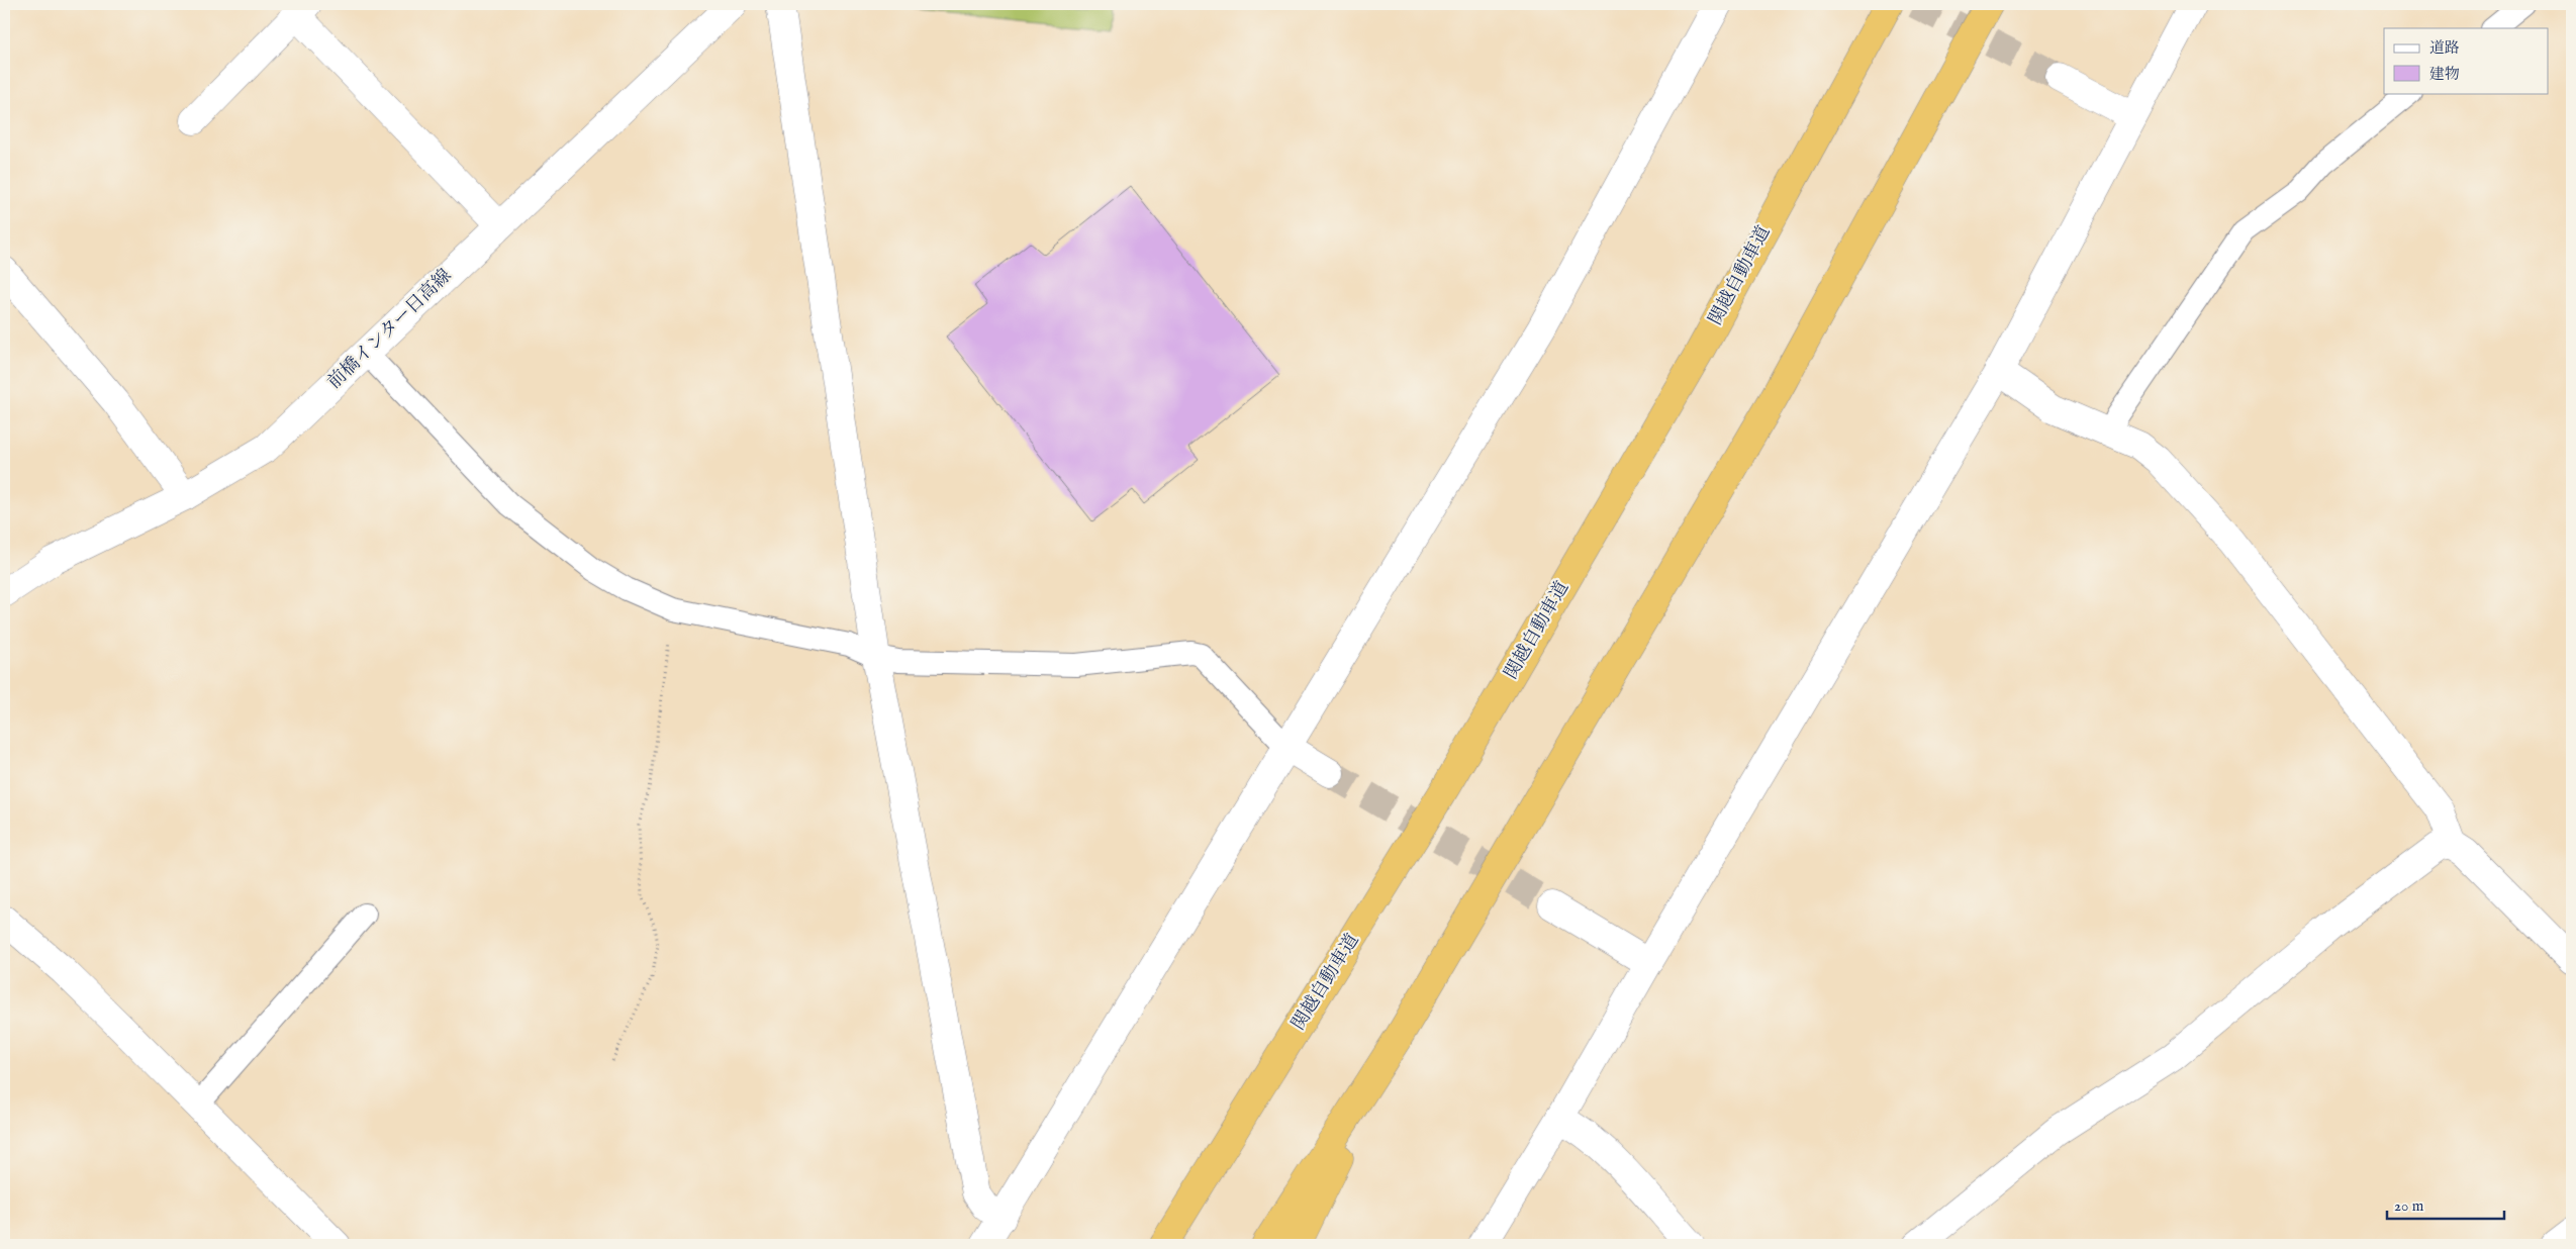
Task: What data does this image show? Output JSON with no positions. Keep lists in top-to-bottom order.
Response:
{
  "streets": {
    "highway": ["関越自動車道"],
    "street": ["前橋インター日高線"]
  },
  "legend": ["道路", "建物"],
  "scale_bar": "20 m"
}
